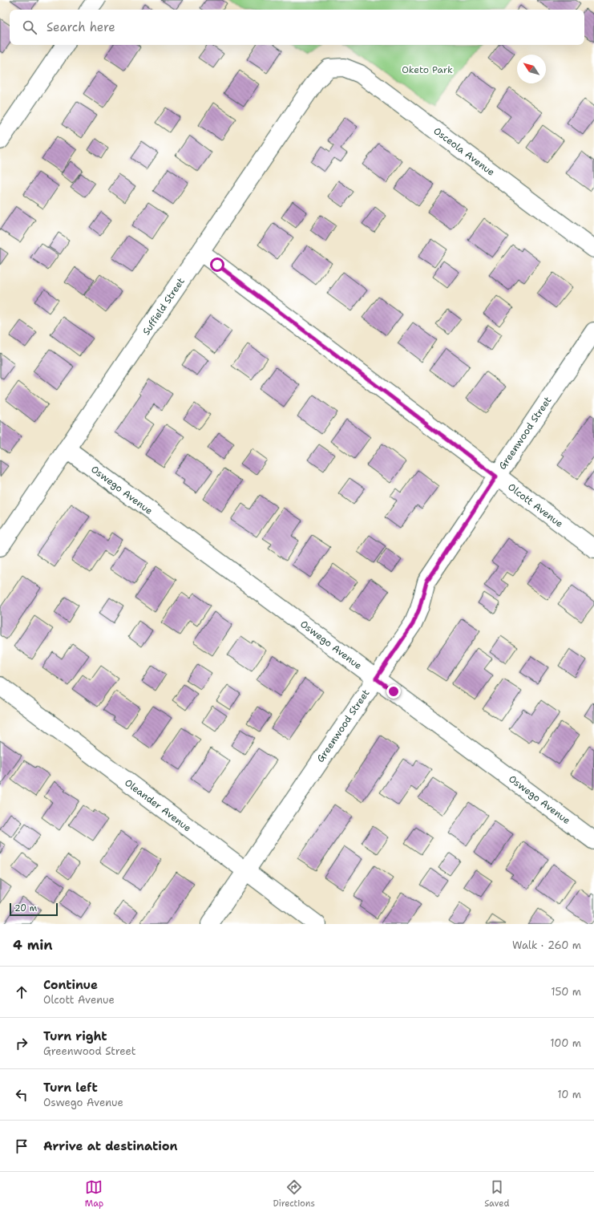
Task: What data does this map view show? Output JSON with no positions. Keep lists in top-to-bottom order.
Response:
{
  "streets": {
    "street": [
      "Osceola Avenue",
      "Suffield Street",
      "Greenwood Street",
      "Oswego Avenue",
      "Olcott Avenue",
      "Oleander Avenue"
    ]
  },
  "crossings": [
    ["Osceola Avenue", "Suffield Street"],
    ["Suffield Street", "Oswego Avenue"],
    ["Suffield Street", "Olcott Avenue"],
    ["Greenwood Street", "Oswego Avenue"],
    ["Greenwood Street", "Olcott Avenue"],
    ["Greenwood Street", "Oleander Avenue"]
  ],
  "parks": ["Oketo Park"],
  "scale_bar": "20 m",
  "north": "top left",
  "page": {
    "search": "Search here",
    "scale": "20 m",
    "heading": ["4 min", "Walk · 260 m"],
    "list": [
      ["Continue", "Olcott Avenue", "150 m"],
      ["Turn right", "Greenwood Street", "100 m"],
      ["Turn left", "Oswego Avenue", "10 m"],
      "Arrive at destination"
    ],
    "nav": ["Map", "Directions", "Saved"]
  }
}
